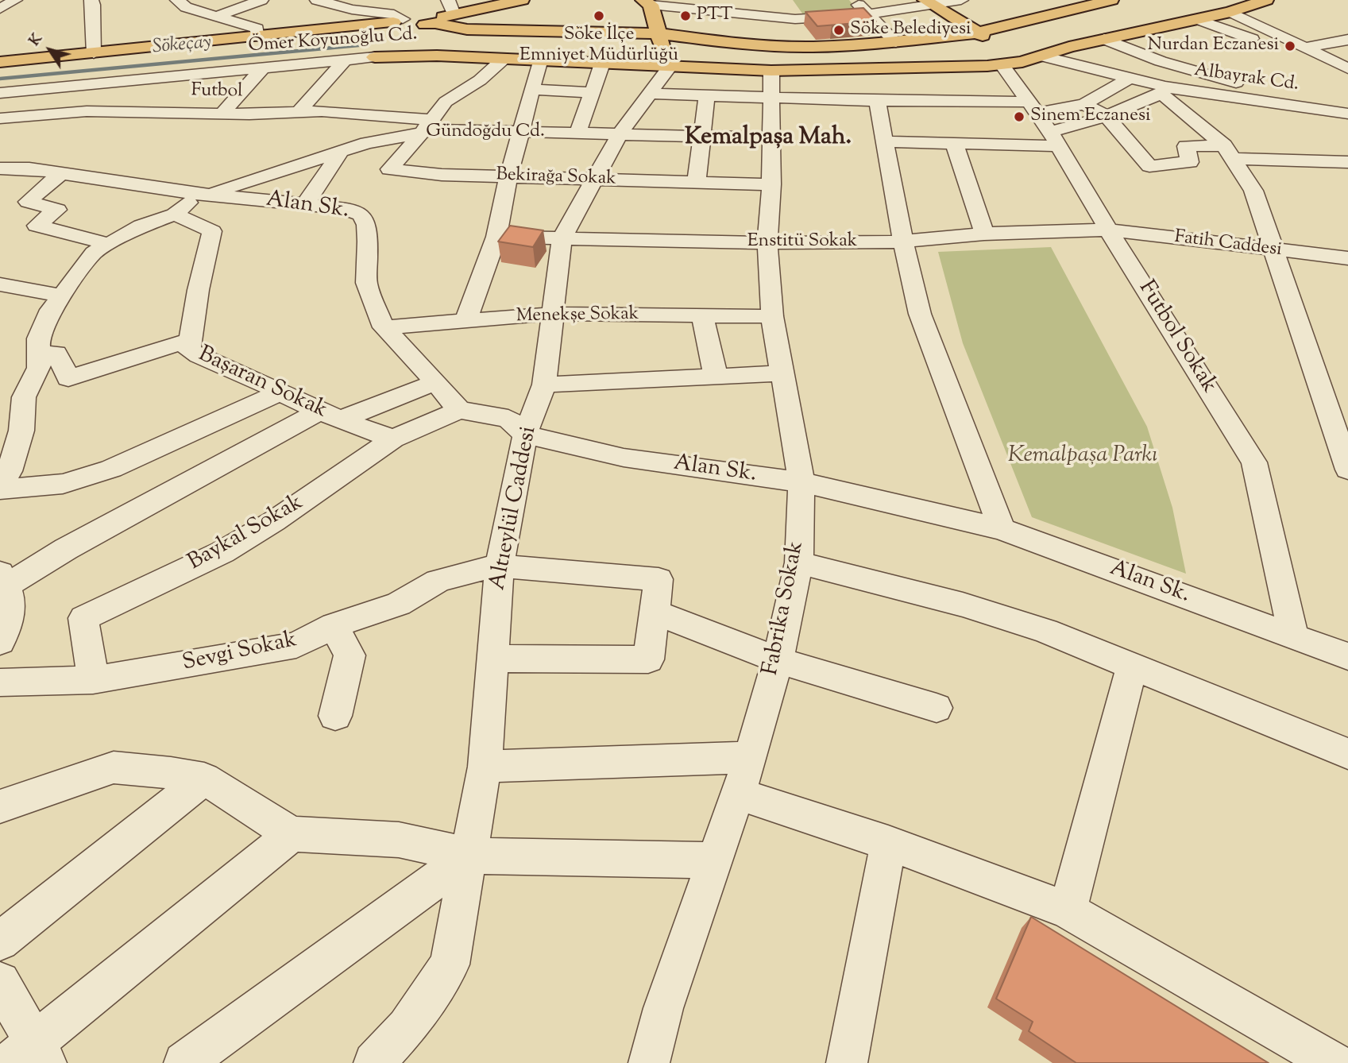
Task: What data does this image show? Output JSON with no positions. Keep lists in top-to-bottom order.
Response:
{
  "streets": {
    "main road": ["Ömer Koyunoğlu Cd."],
    "street": [
      "Albayrak Cd.",
      "Futbol",
      "Gündoğdu Cd.",
      "Bekirağa Sokak",
      "Alan Sk.",
      "Enstitü Sokak",
      "Fatih Caddesi",
      "Menekşe Sokak",
      "Futbol Sokak",
      "Başaran Sokak",
      "Altıeylül Caddesi",
      "Baykal Sokak",
      "Fabrika Sokak",
      "Sevgi Sokak"
    ]
  },
  "crossings": [
    ["Ömer Koyunoğlu Cd.", "Futbol Sokak"],
    ["Ömer Koyunoğlu Cd.", "Altıeylül Caddesi"],
    ["Ömer Koyunoğlu Cd.", "Fabrika Sokak"],
    ["Futbol", "Gündoğdu Cd."],
    ["Futbol", "Bekirağa Sokak"],
    ["Gündoğdu Cd.", "Bekirağa Sokak"],
    ["Gündoğdu Cd.", "Alan Sk."],
    ["Gündoğdu Cd.", "Altıeylül Caddesi"],
    ["Gündoğdu Cd.", "Fabrika Sokak"],
    ["Bekirağa Sokak", "Altıeylül Caddesi"],
    ["Bekirağa Sokak", "Fabrika Sokak"],
    ["Alan Sk.", "Menekşe Sokak"],
    ["Alan Sk.", "Futbol Sokak"],
    ["Alan Sk.", "Altıeylül Caddesi"],
    ["Alan Sk.", "Baykal Sokak"],
    ["Alan Sk.", "Fabrika Sokak"],
    ["Enstitü Sokak", "Fatih Caddesi"],
    ["Enstitü Sokak", "Futbol Sokak"],
    ["Enstitü Sokak", "Altıeylül Caddesi"],
    ["Enstitü Sokak", "Fabrika Sokak"],
    ["Fatih Caddesi", "Futbol Sokak"],
    ["Menekşe Sokak", "Altıeylül Caddesi"],
    ["Menekşe Sokak", "Fabrika Sokak"],
    ["Başaran Sokak", "Baykal Sokak"],
    ["Altıeylül Caddesi", "Sevgi Sokak"],
    ["Baykal Sokak", "Sevgi Sokak"]
  ],
  "districts": ["Kemalpaşa Mah."],
  "water": ["Sökeçay"],
  "parks": ["Kemalpaşa Parkı"],
  "places": [
    "Söke İlçe Emniyet Müdürlüğü",
    "PTT",
    "Söke Belediyesi",
    "Nurdan Eczanesi",
    "Sinem Eczanesi"
  ],
  "north": "top left"
}
